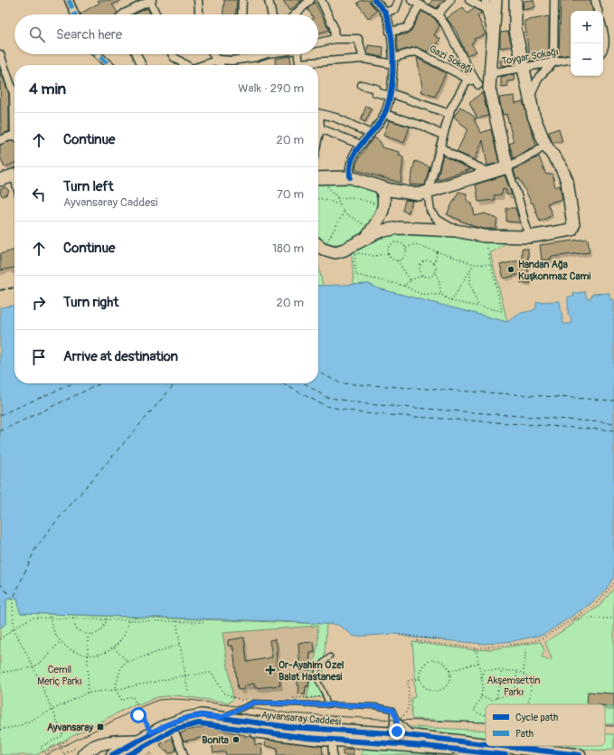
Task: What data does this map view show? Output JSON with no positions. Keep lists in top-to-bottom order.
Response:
{
  "streets": {
    "main road": ["Ayvansaray Caddesi"],
    "street": ["Toygar Sokağı", "Gazi Sokağı"]
  },
  "parks": ["Cemil Meriç Parkı", "Akşemsettin Parkı"],
  "places": {
    "other": ["Handan Ağa Kuşkonmaz Cami", "Bonita"],
    "health": ["Or-Ayahim Özel Balat Hastanesi"],
    "transit": ["Ayvansaray"]
  },
  "legend": ["Cycle path", "Path"],
  "page": {
    "map_buttons": ["+", "−"],
    "search": "Search here",
    "heading": ["4 min", "Walk · 290 m"],
    "list": [
      ["Continue", "20 m"],
      ["Turn left", "Ayvansaray Caddesi", "70 m"],
      ["Continue", "180 m"],
      ["Turn right", "20 m"],
      "Arrive at destination"
    ]
  }
}
